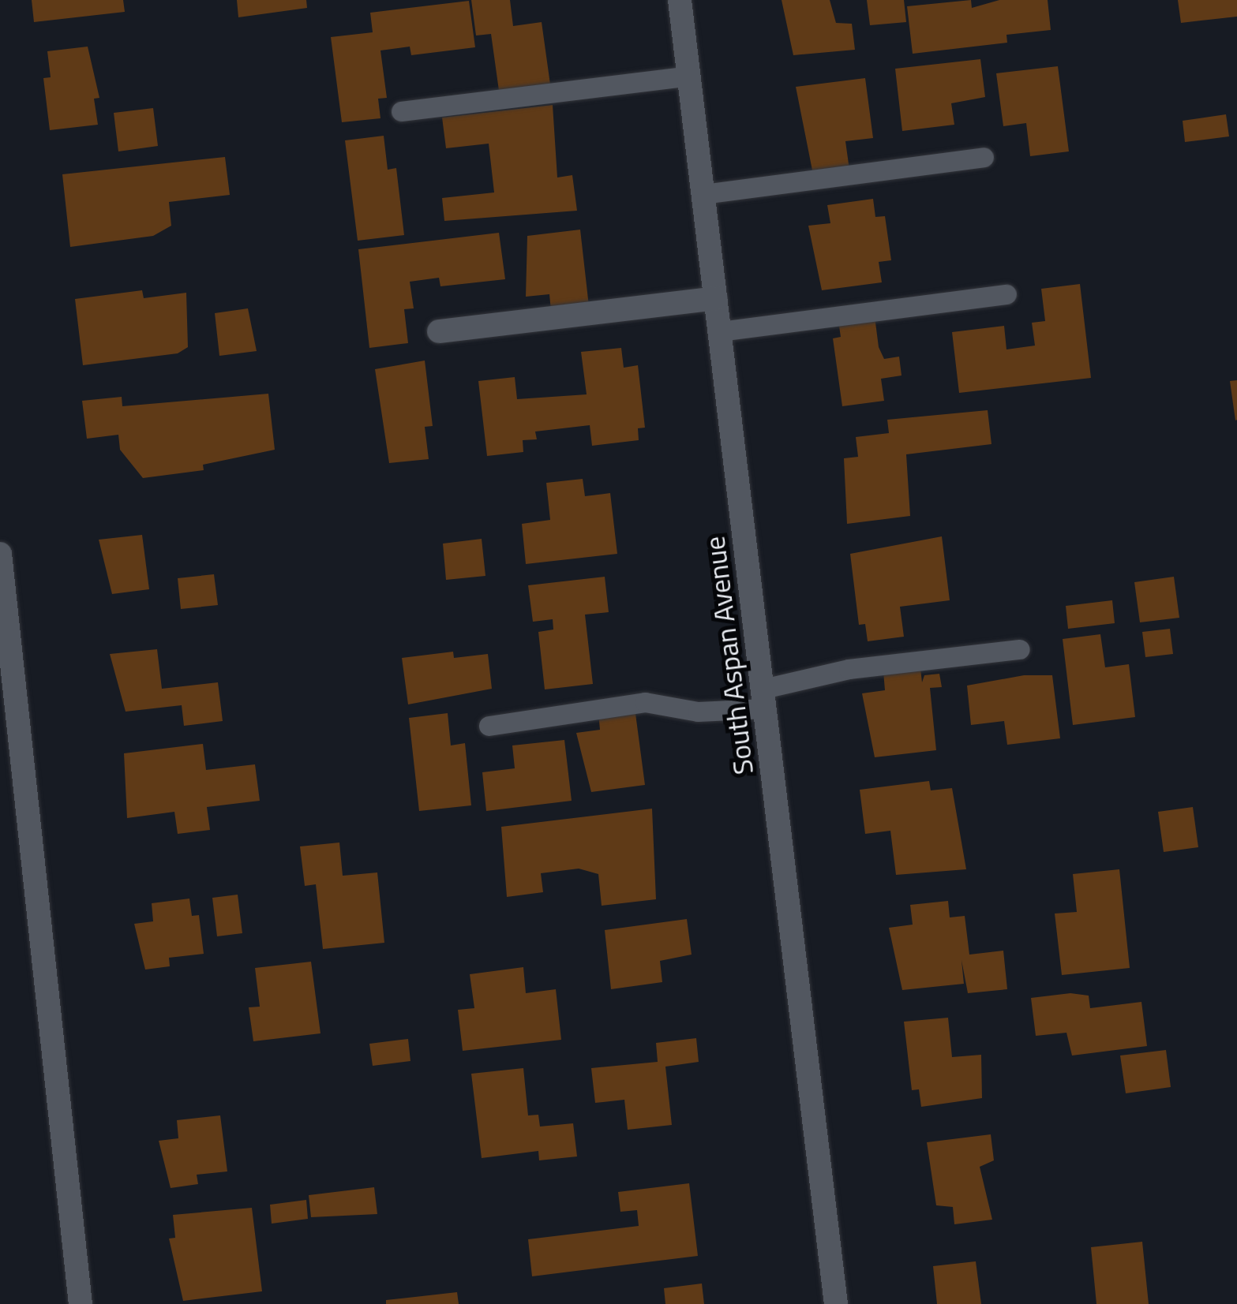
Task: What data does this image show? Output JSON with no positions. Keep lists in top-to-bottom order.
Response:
{
  "streets": {
    "street": ["South Aspan Avenue"]
  }
}
